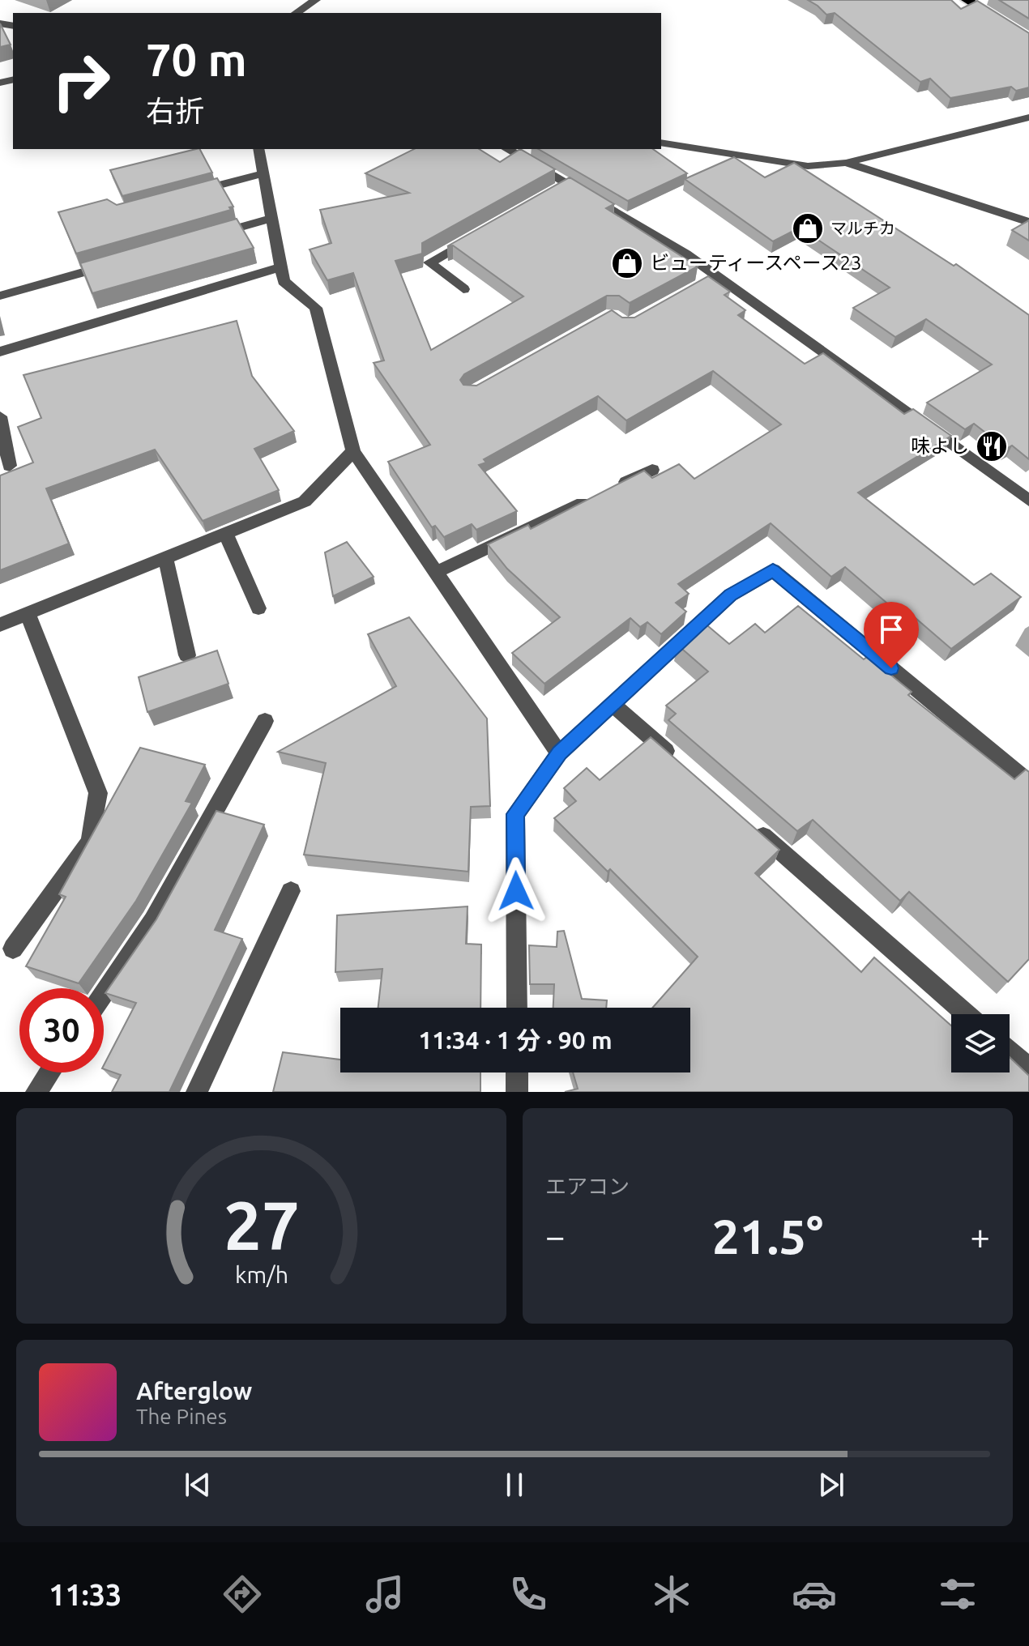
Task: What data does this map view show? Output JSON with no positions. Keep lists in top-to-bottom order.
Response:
{
  "places": {
    "shop": ["マルチカ", "ビューティースペース23"],
    "restaurant": ["味よし"]
  },
  "page": {
    "turn": ["70 m", "右折"],
    "limit": "30",
    "trip": "11:34 · 1 分 · 90 m",
    "tile": "エアコン",
    "heat": ["−", "21.5°", "+"],
    "song": ["Afterglow", "The Pines"],
    "tabs": "11:33",
    "gauge": ["27", "km/h"]
  }
}
